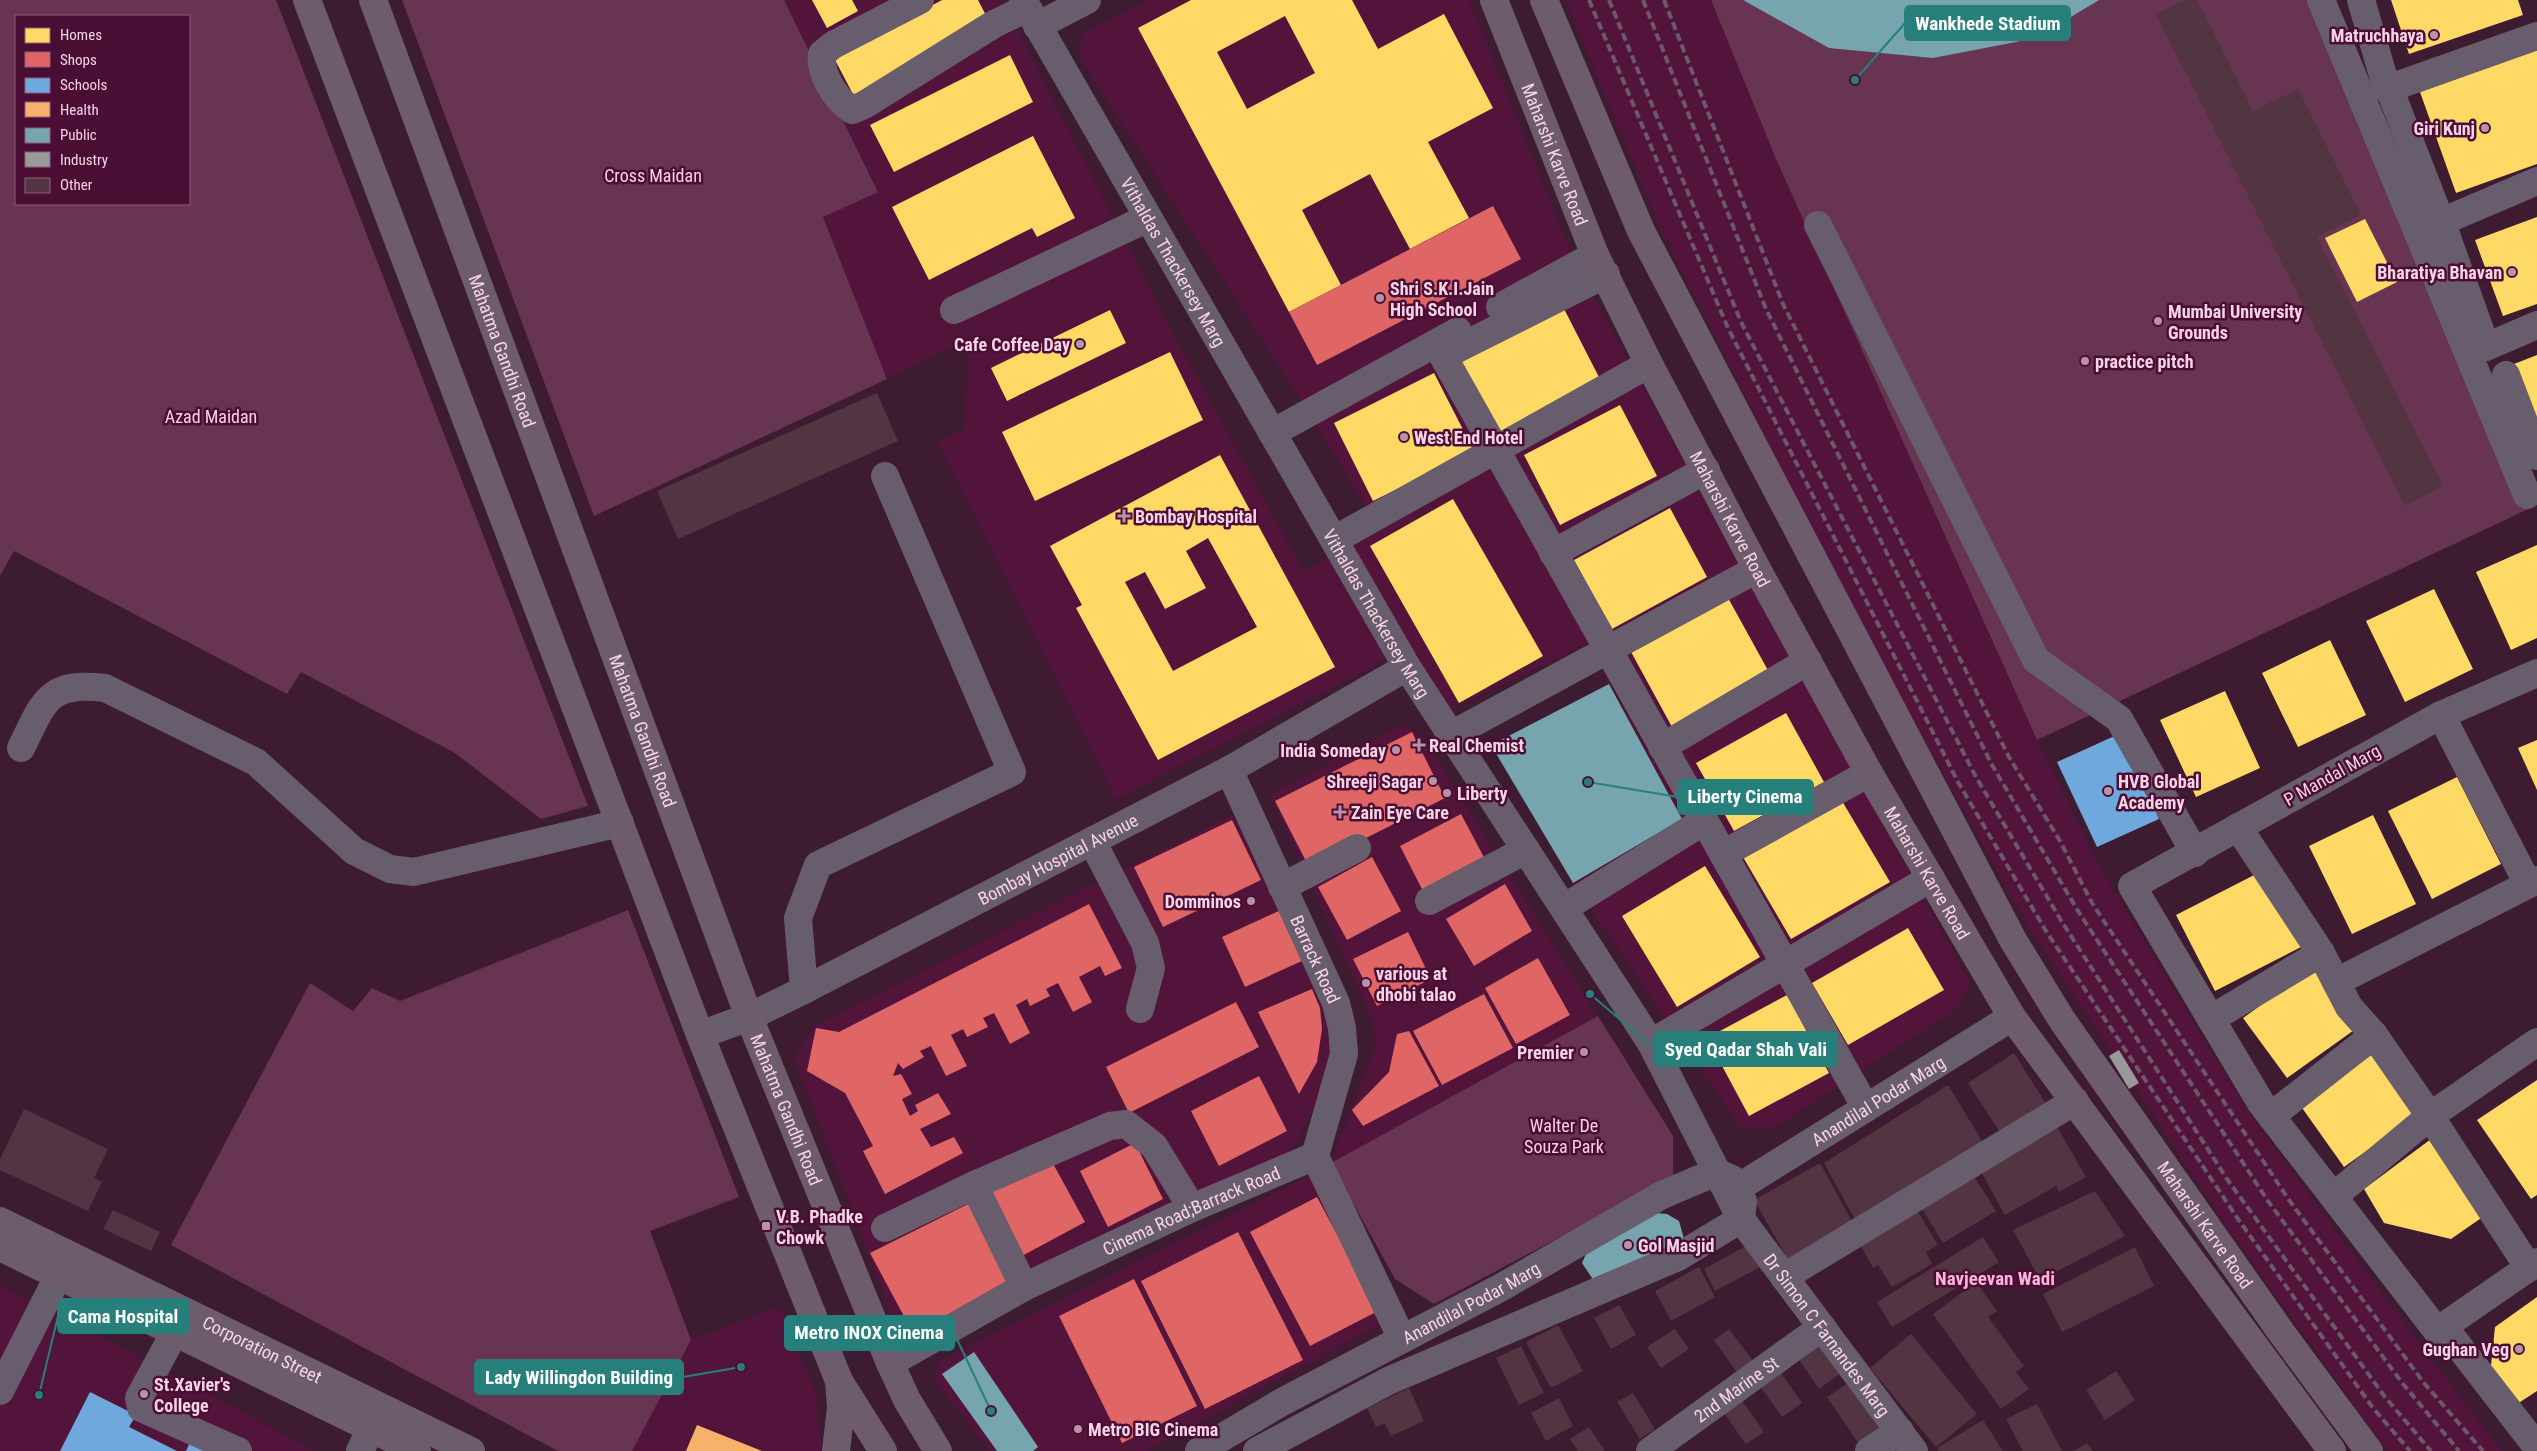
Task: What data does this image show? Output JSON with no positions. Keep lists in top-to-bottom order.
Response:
{
  "streets": {
    "main road": ["Maharshi Karve Road", "Mahatma Gandhi Road", "Corporation Street"],
    "street": [
      "Vithaldas Thackersey Marg",
      "P Mandal Marg",
      "Bombay Hospital Avenue",
      "Barrack Road",
      "Anandilal Podar Marg",
      "Cinema Road;Barrack Road",
      "Dr Simon C Farnandes Marg",
      "2nd Marine St"
    ]
  },
  "crossings": [
    ["Maharshi Karve Road", "Anandilal Podar Marg"],
    ["Vithaldas Thackersey Marg", "Bombay Hospital Avenue"],
    ["Vithaldas Thackersey Marg", "Anandilal Podar Marg"],
    ["Vithaldas Thackersey Marg", "Dr Simon C Farnandes Marg"],
    ["Mahatma Gandhi Road", "Bombay Hospital Avenue"],
    ["Mahatma Gandhi Road", "Cinema Road;Barrack Road"],
    ["Bombay Hospital Avenue", "Barrack Road"],
    ["Barrack Road", "Cinema Road;Barrack Road"],
    ["Anandilal Podar Marg", "Dr Simon C Farnandes Marg"],
    ["Dr Simon C Farnandes Marg", "2nd Marine St"]
  ],
  "districts": ["Navjeevan Wadi"],
  "parks": ["Cross Maidan", "Azad Maidan", "Walter De Souza Park"],
  "places": {
    "other": [
      "Matruchhaya",
      "Wankhede Stadium",
      "Giri Kunj",
      "Bharatiya Bhavan",
      "Shri S.K.I.Jain High School",
      "Mumbai University Grounds",
      "Cafe Coffee Day",
      "practice pitch",
      "West End Hotel",
      "India Someday",
      "Shreeji Sagar",
      "Liberty Cinema",
      "HVB Global Academy",
      "Liberty",
      "Domminos",
      "various at dhobi talao",
      "Syed Qadar Shah Vali",
      "Premier",
      "Gol Masjid",
      "Gughan Veg",
      "Lady Willingdon Building",
      "St.Xavier's College",
      "Cama Hospital",
      "Metro INOX Cinema",
      "Metro BIG Cinema"
    ],
    "health": ["Bombay Hospital", "Real Chemist", "Zain Eye Care"],
    "transit": ["V.B. Phadke Chowk"]
  },
  "legend": [
    "Homes",
    "Shops",
    "Schools",
    "Health",
    "Public",
    "Industry",
    "Other"
  ]
}
